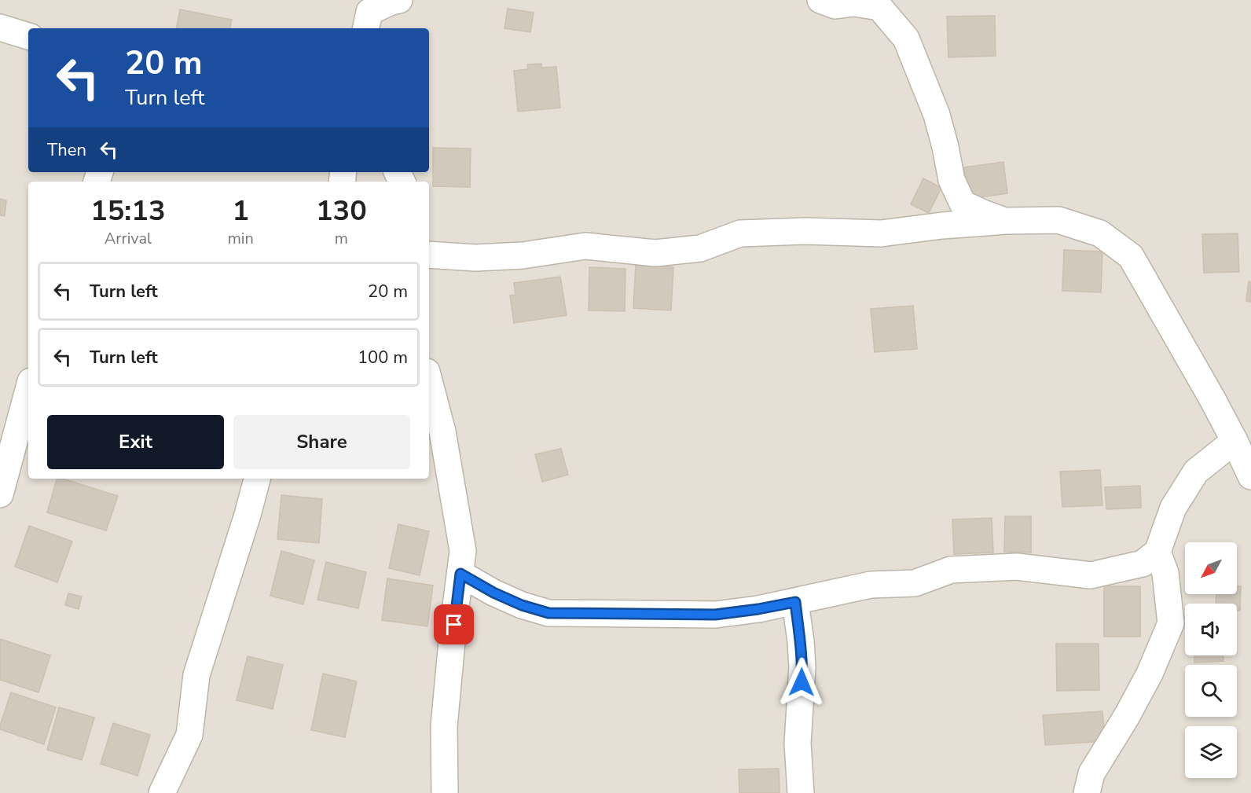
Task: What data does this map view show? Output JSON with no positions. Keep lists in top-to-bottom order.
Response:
{
  "north": "bottom left",
  "page": {
    "turn": ["20 m", "Turn left"],
    "then": "Then",
    "eta": [
      "15:13",
      "Arrival",
      "1",
      "min",
      "130",
      "m"
    ],
    "list": [
      {
        "name": "Turn left",
        "value": "20 m"
      },
      {
        "name": "Turn left",
        "value": "100 m"
      }
    ],
    "buttons": ["Exit", "Share"]
  }
}
